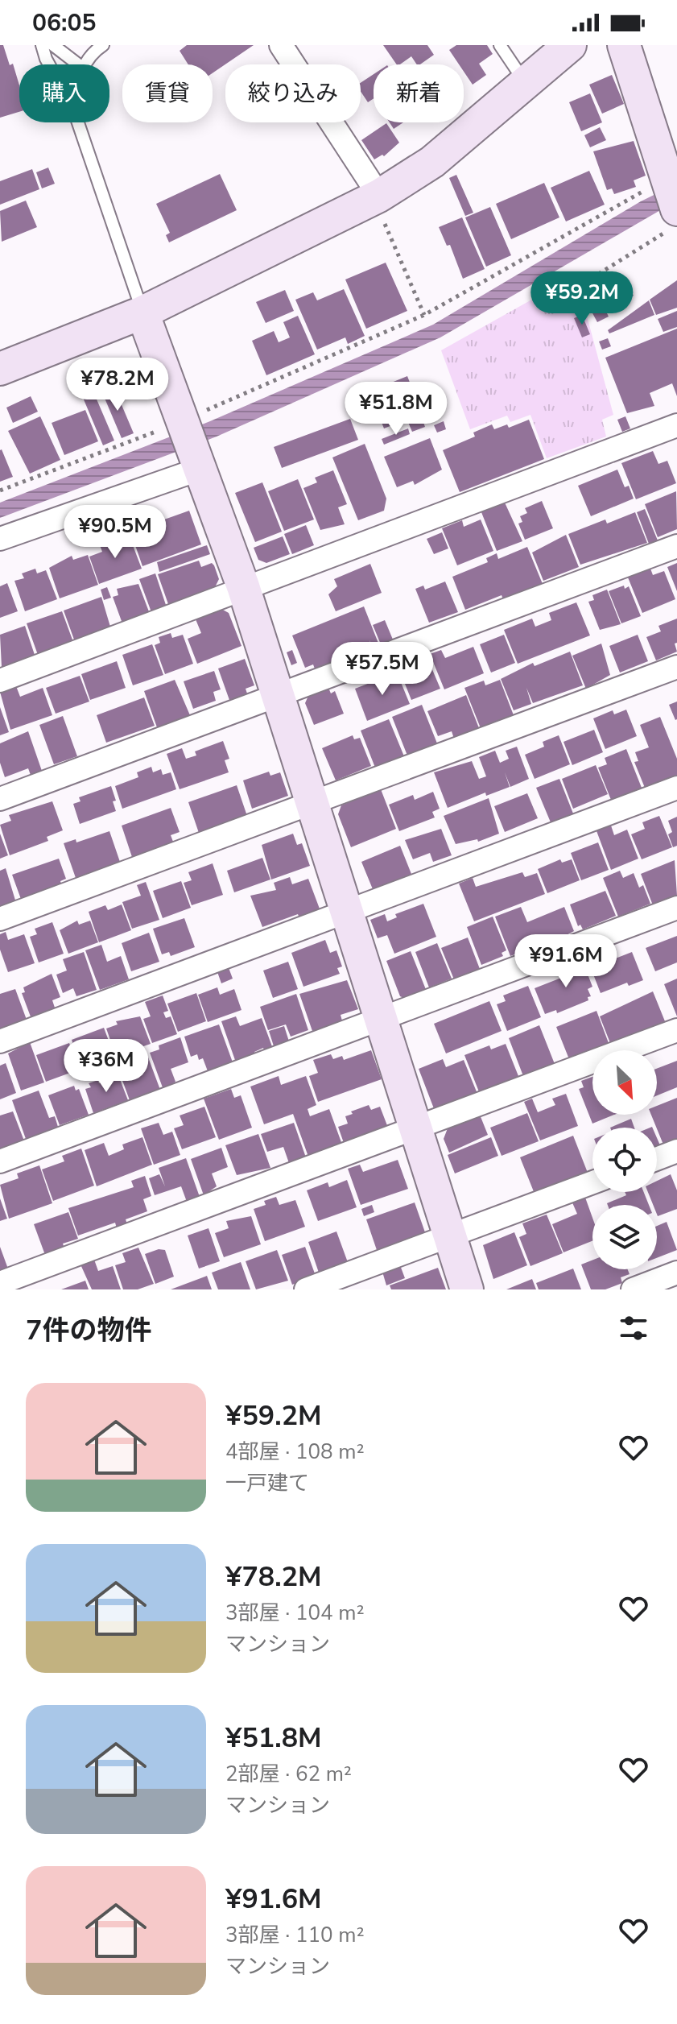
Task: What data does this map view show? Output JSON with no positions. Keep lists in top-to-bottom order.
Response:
{
  "north": "bottom right",
  "page": {
    "status": "06:05",
    "chip": [
      "購入",
      "賃貸",
      "絞り込み",
      "新着"
    ],
    "price": [
      "¥59.2M",
      "¥78.2M",
      "¥51.8M",
      "¥90.5M",
      "¥57.5M",
      "¥91.6M",
      "¥36M"
    ],
    "heading": "7件の物件",
    "list": [
      {
        "name": "¥59.2M",
        "note": "4部屋 · 108 m² · 一戸建て"
      },
      {
        "name": "¥78.2M",
        "note": "3部屋 · 104 m² · マンション"
      },
      {
        "name": "¥51.8M",
        "note": "2部屋 · 62 m² · マンション"
      },
      {
        "name": "¥91.6M",
        "note": "3部屋 · 110 m² · マンション"
      }
    ]
  }
}
